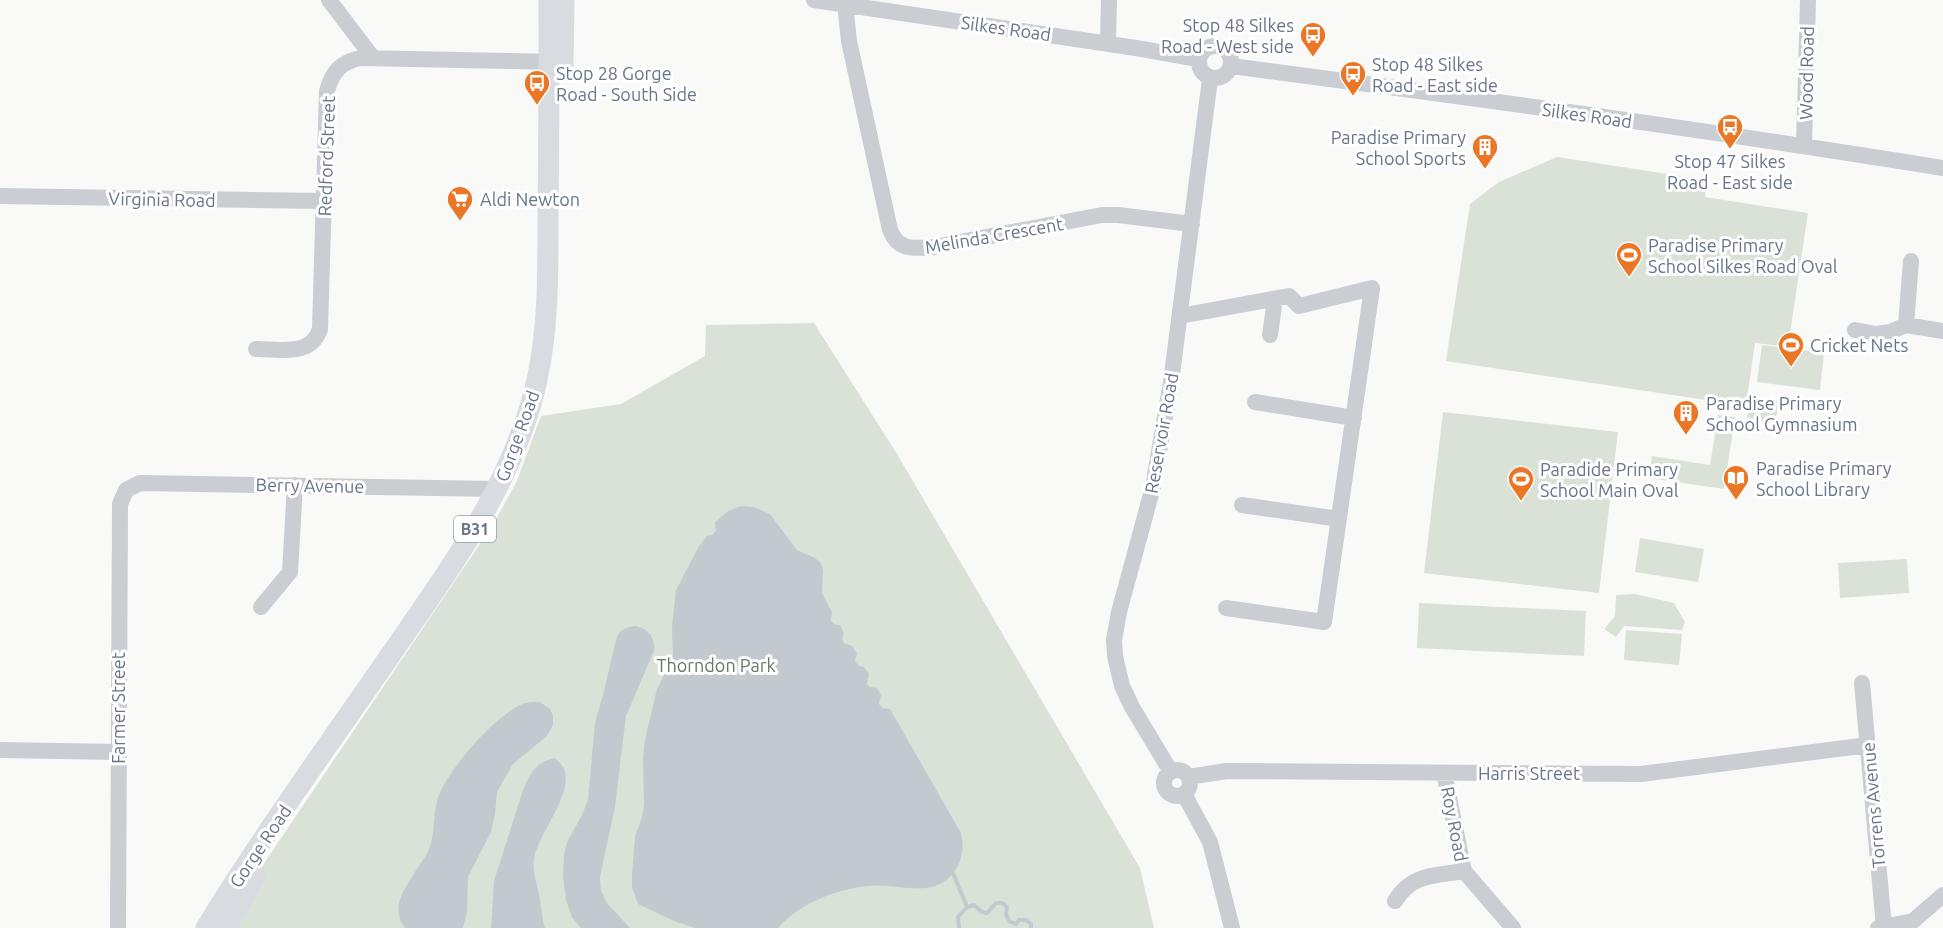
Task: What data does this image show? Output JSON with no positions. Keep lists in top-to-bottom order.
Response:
{
  "streets": {
    "main road": ["Gorge Road", "B31"],
    "street": [
      "Silkes Road",
      "Wood Road",
      "Redford Street",
      "Virginia Road",
      "Melinda Crescent",
      "Reservoir Road",
      "Berry Avenue",
      "Farmer Street",
      "Harris Street",
      "Torrens Avenue",
      "Roy Road"
    ]
  },
  "crossings": [
    ["Silkes Road", "Wood Road"],
    ["Silkes Road", "Melinda Crescent"],
    ["Silkes Road", "Reservoir Road"],
    ["Redford Street", "Virginia Road"],
    ["Redford Street", "Gorge Road"],
    ["Melinda Crescent", "Reservoir Road"],
    ["Reservoir Road", "Harris Street"],
    ["Gorge Road", "Berry Avenue"],
    ["Berry Avenue", "Farmer Street"],
    ["Harris Street", "Torrens Avenue"],
    ["Harris Street", "Roy Road"]
  ],
  "parks": ["Thorndon Park"],
  "places": {
    "bus stop": [
      "Stop 48 Silkes Road - West side",
      "Stop 48 Silkes Road - East side",
      "Stop 28 Gorge Road - South Side",
      "Stop 47 Silkes Road - East side"
    ],
    "building": ["Paradise Primary School Sports", "Paradise Primary School Gymnasium"],
    "supermarket": ["Aldi Newton"],
    "sports": ["Paradise Primary School Silkes Road Oval", "Cricket Nets", "Paradide Primary School Main Oval"],
    "library": ["Paradise Primary School Library"]
  }
}
